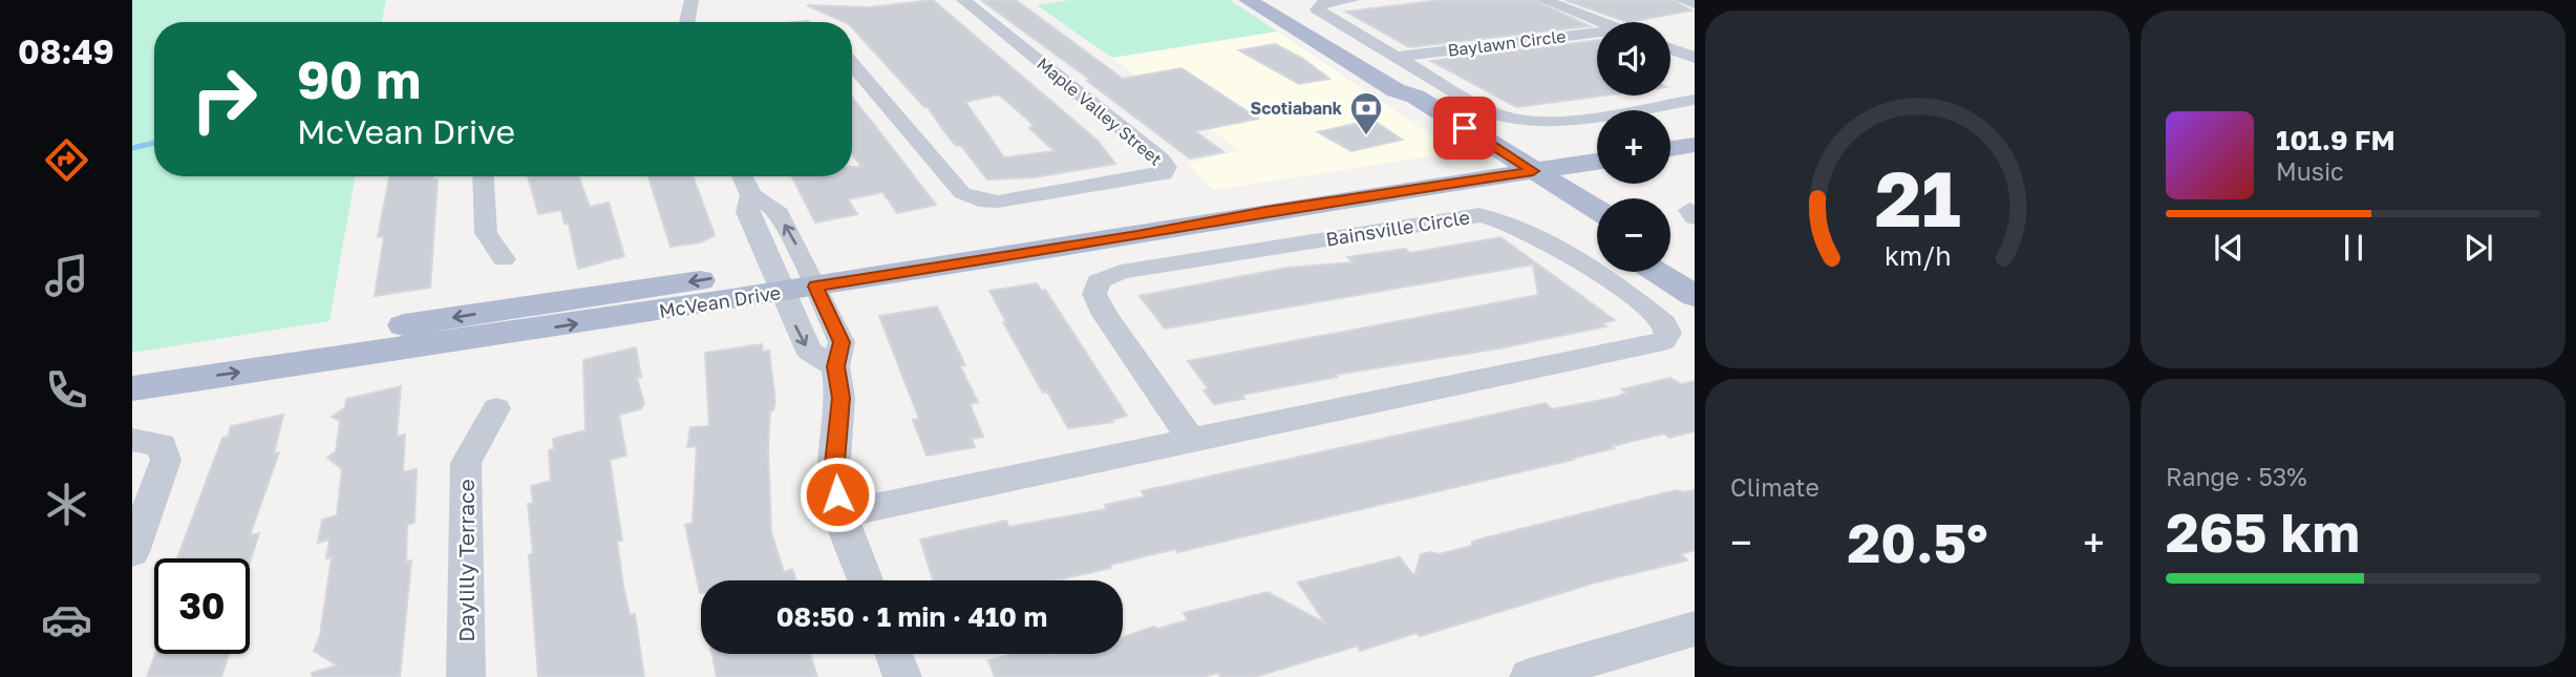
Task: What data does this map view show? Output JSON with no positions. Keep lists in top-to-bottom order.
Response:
{
  "streets": {
    "main road": ["McVean Drive"],
    "street": [
      "Baylawn Circle",
      "Maple Valley Street",
      "Bainsville Circle",
      "Daylilly Terrace"
    ]
  },
  "places": {
    "bank": ["Scotiabank"]
  },
  "page": {
    "tabs": "08:49",
    "map_buttons": ["+", "−"],
    "turn": ["90 m", "McVean Drive"],
    "song": ["101.9 FM", "Music"],
    "tile": [
      "Climate",
      ["Range · 53%", "265 km"]
    ],
    "heat": ["−", "20.5°", "+"],
    "limit": "30",
    "trip": "08:50 · 1 min · 410 m",
    "gauge": ["21", "km/h"]
  }
}
